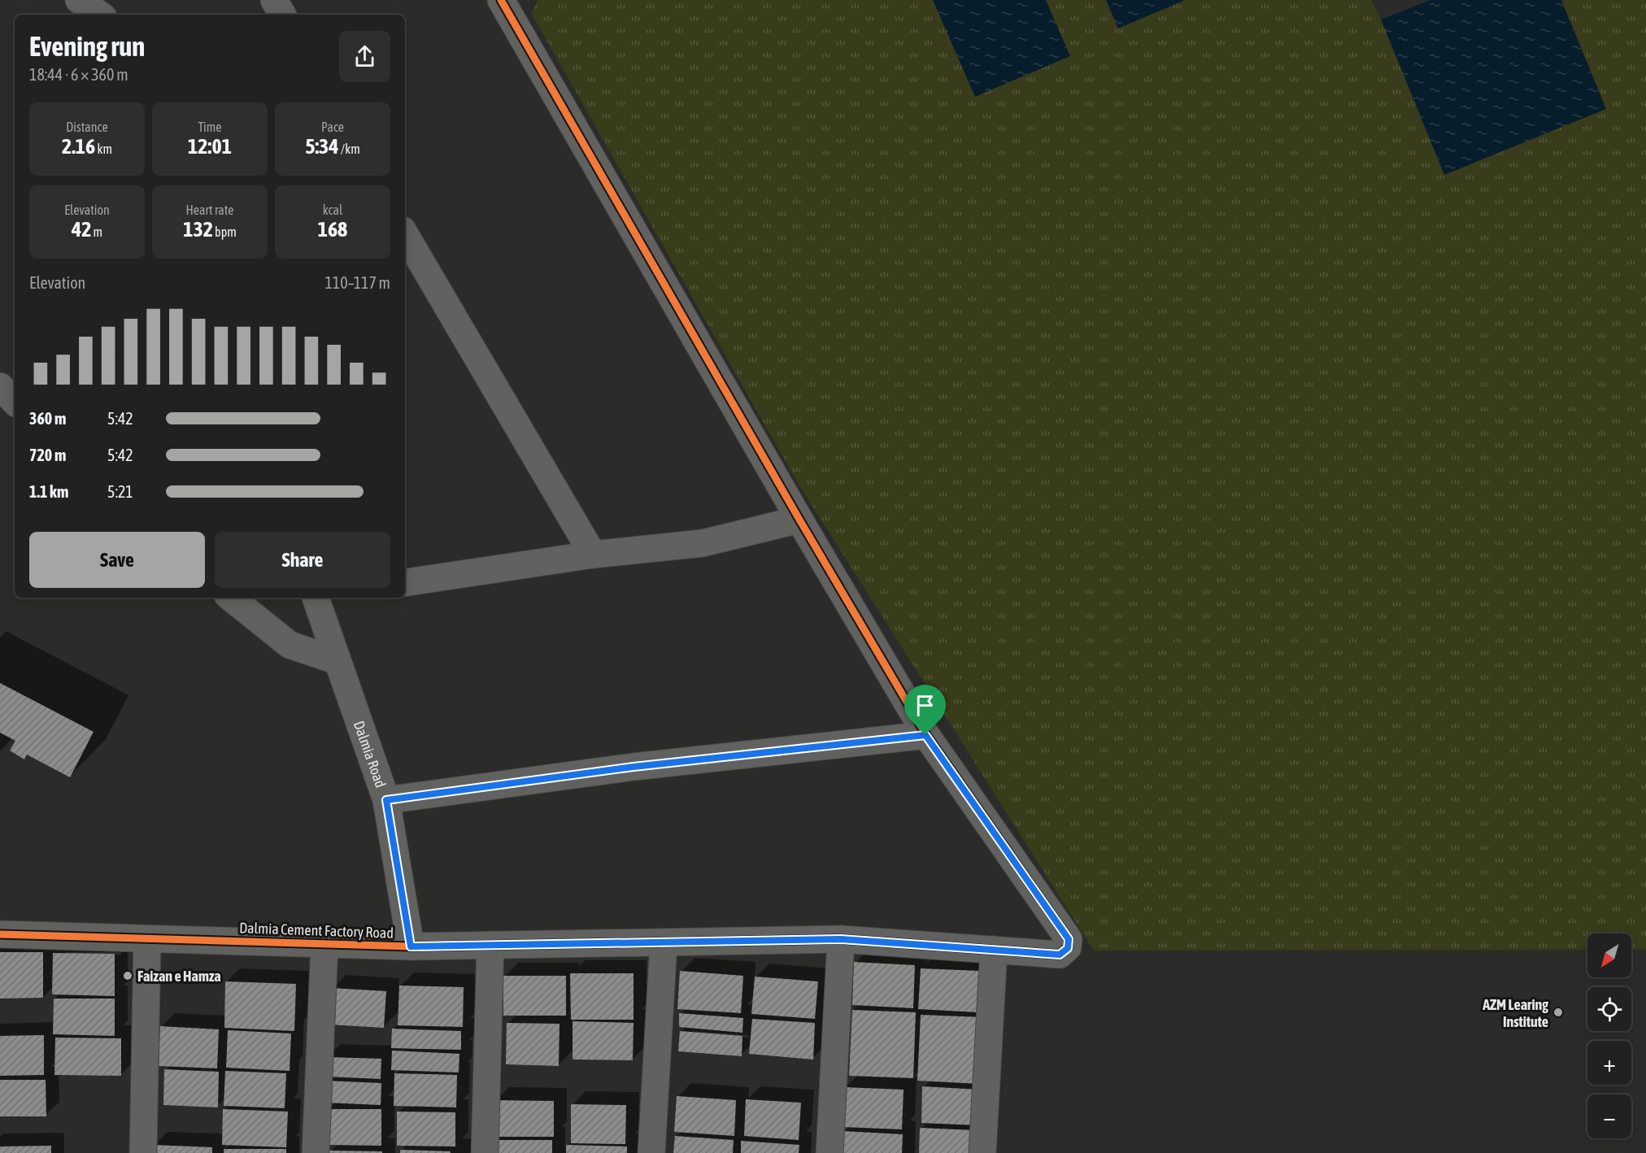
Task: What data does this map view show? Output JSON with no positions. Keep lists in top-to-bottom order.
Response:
{
  "streets": {
    "street": ["Dalmia Road", "Dalmia Cement Factory Road"]
  },
  "crossings": [
    ["Dalmia Road", "Dalmia Cement Factory Road"]
  ],
  "places": ["Faizan e Hamza", "AZM Learing Institute"],
  "north": "bottom left",
  "page": {
    "heading": ["Evening run", "18:44 · 6 × 360 m"],
    "stats": [
      ["Distance", "2.16 km"],
      ["Time", "12:01"],
      ["Pace", "5:34 /km"],
      ["Elevation", "42 m"],
      ["Heart rate", "132 bpm"],
      ["kcal", "168"]
    ],
    "chart": ["Elevation", "110–117 m"],
    "list": [
      {
        "name": "360 m",
        "note": "5:42"
      },
      {
        "name": "720 m",
        "note": "5:42"
      },
      {
        "name": "1.1 km",
        "note": "5:21"
      }
    ],
    "buttons": ["Save", "Share"],
    "map_buttons": ["+", "−"]
  }
}
